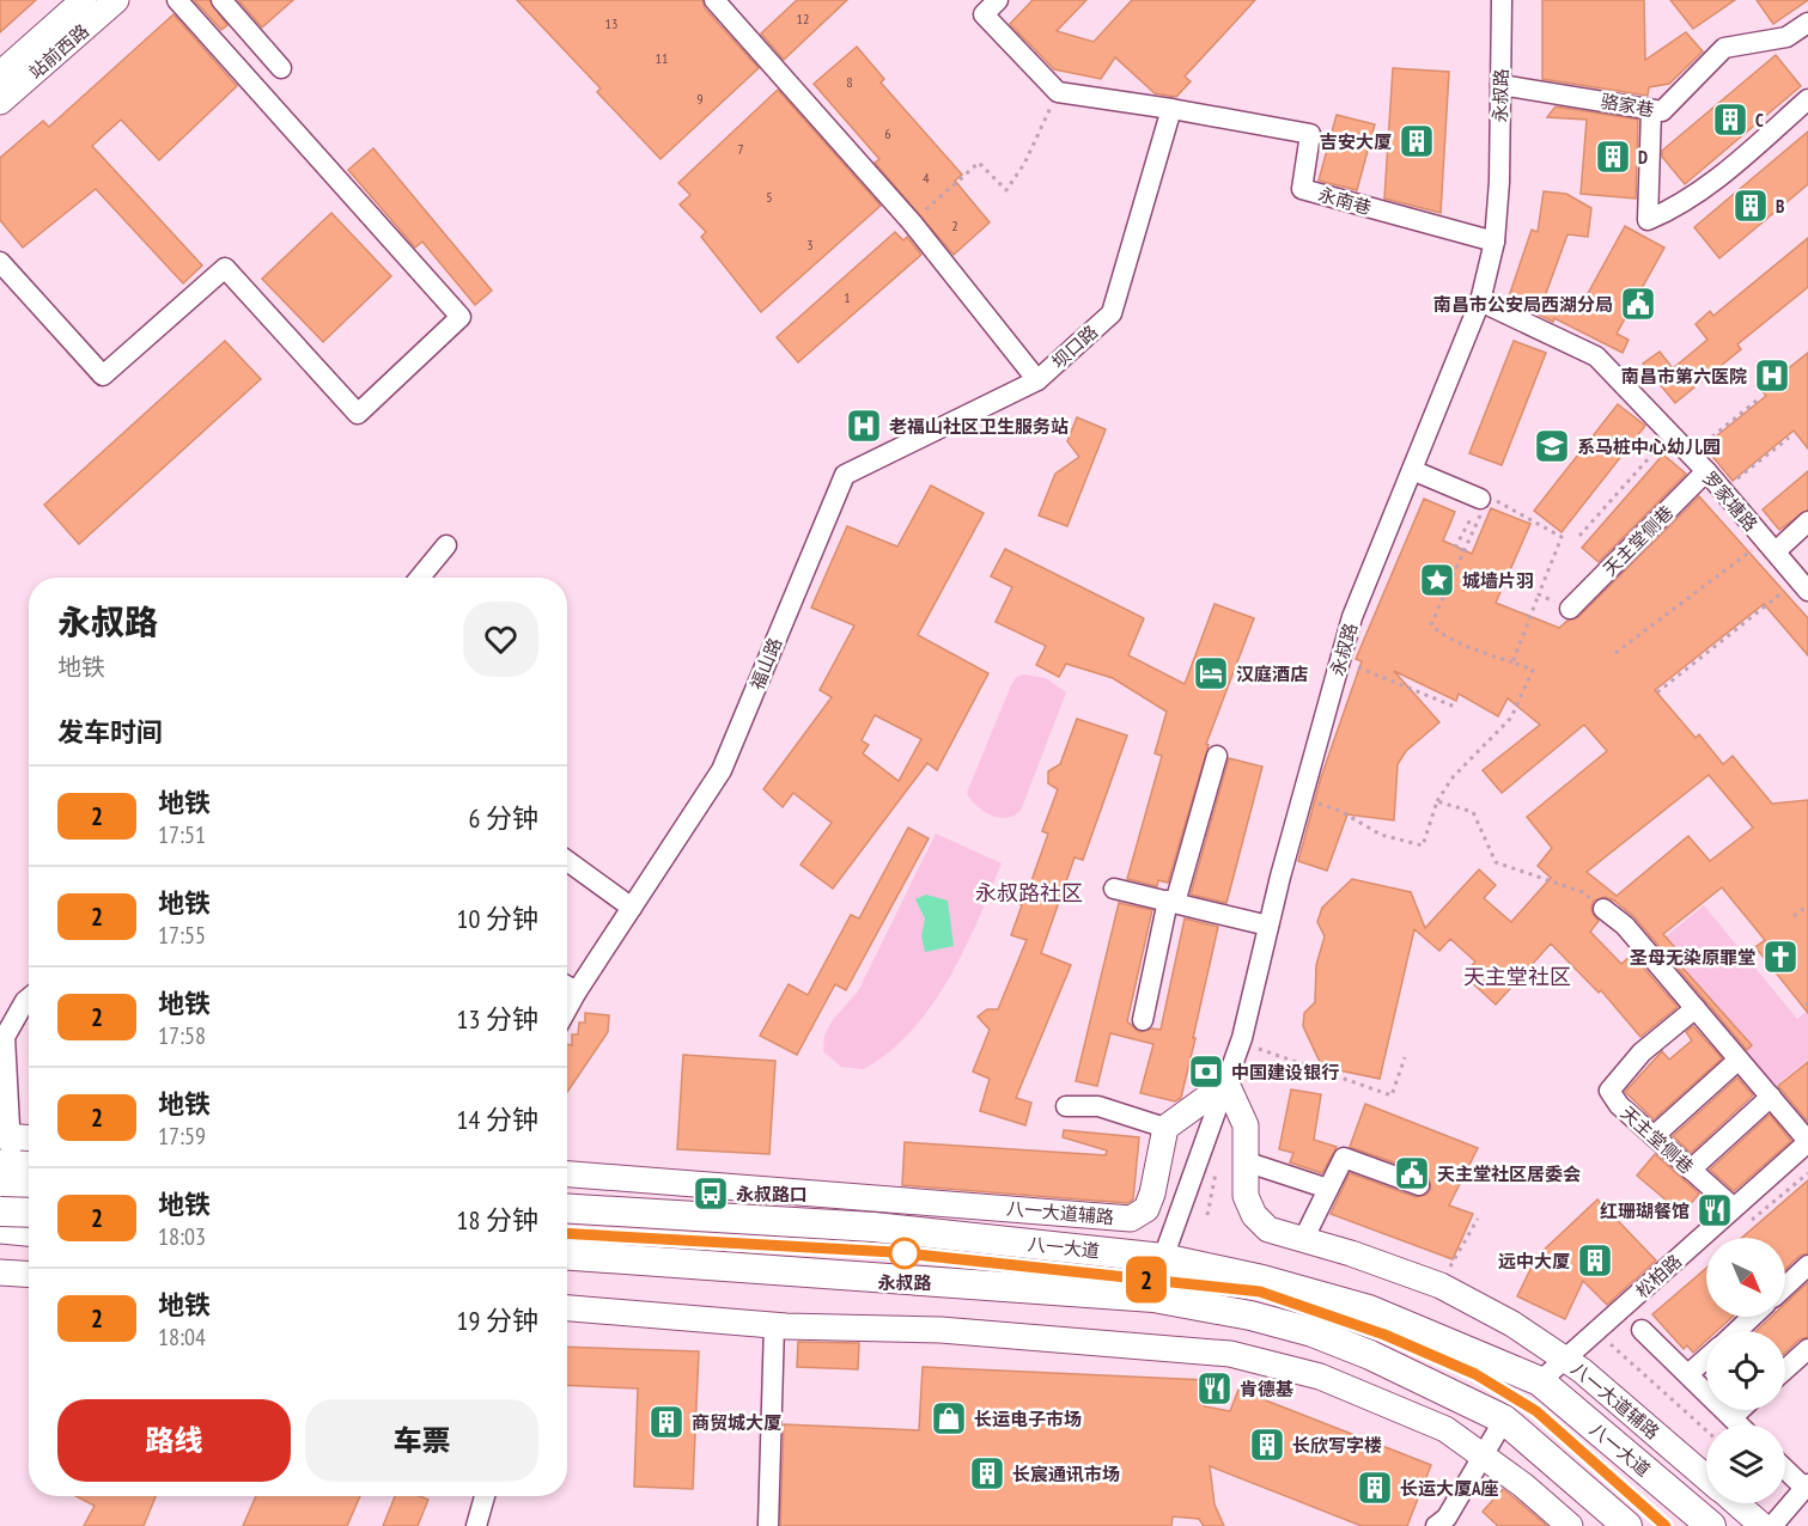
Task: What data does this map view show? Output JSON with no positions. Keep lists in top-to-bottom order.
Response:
{
  "streets": {
    "highway": ["八一大道"],
    "main road": ["站前西路", "八一大道辅路"],
    "street": [
      "永叔路",
      "骆家巷",
      "永南巷",
      "坝口路",
      "罗家塘路",
      "天主堂侧巷",
      "福山路",
      "松柏路"
    ]
  },
  "crossings": [
    ["永叔路", "骆家巷"],
    ["永叔路", "永南巷"],
    ["永叔路", "罗家塘路"],
    ["永叔路", "八一大道辅路"],
    ["永叔路", "八一大道"],
    ["永南巷", "坝口路"],
    ["坝口路", "福山路"],
    ["罗家塘路", "天主堂侧巷"],
    ["天主堂侧巷", "松柏路"],
    ["八一大道辅路", "松柏路"],
    ["八一大道", "松柏路"]
  ],
  "districts": ["永叔路社区", "天主堂社区"],
  "places": {
    "building": [
      "C",
      "吉安大厦",
      "D",
      "B",
      "远中大厦",
      "商贸城大厦",
      "长欣写字楼",
      "长宸通讯市场",
      "长运大厦A座"
    ],
    "public building": ["南昌市公安局西湖分局", "天主堂社区居委会"],
    "hospital": ["南昌市第六医院", "老福山社区卫生服务站"],
    "school or university": ["系马桩中心幼儿园"],
    "place": ["城墙片羽"],
    "hotel": ["汉庭酒店"],
    "church": ["圣母无染原罪堂"],
    "bank": ["中国建设银行"],
    "bus stop": ["永叔路口"],
    "restaurant": ["红珊瑚餐馆", "肯德基"],
    "other": ["永叔路"],
    "shop": ["长运电子市场"]
  },
  "lines": ["metro line 2"],
  "house_numbers": [
    "12",
    "13",
    "11",
    "8",
    "9",
    "6",
    "7",
    "4",
    "5",
    "2",
    "3",
    "1"
  ],
  "north": "bottom right",
  "page": {
    "on_map": "2",
    "heading": [
      ["永叔路", "地铁"],
      "发车时间"
    ],
    "list": [
      {
        "mark": "2",
        "name": "地铁",
        "note": "17:51",
        "value": "6 分钟"
      },
      {
        "mark": "2",
        "name": "地铁",
        "note": "17:55",
        "value": "10 分钟"
      },
      {
        "mark": "2",
        "name": "地铁",
        "note": "17:58",
        "value": "13 分钟"
      },
      {
        "mark": "2",
        "name": "地铁",
        "note": "17:59",
        "value": "14 分钟"
      },
      {
        "mark": "2",
        "name": "地铁",
        "note": "18:03",
        "value": "18 分钟"
      },
      {
        "mark": "2",
        "name": "地铁",
        "note": "18:04",
        "value": "19 分钟"
      }
    ],
    "buttons": ["路线", "车票"]
  }
}
